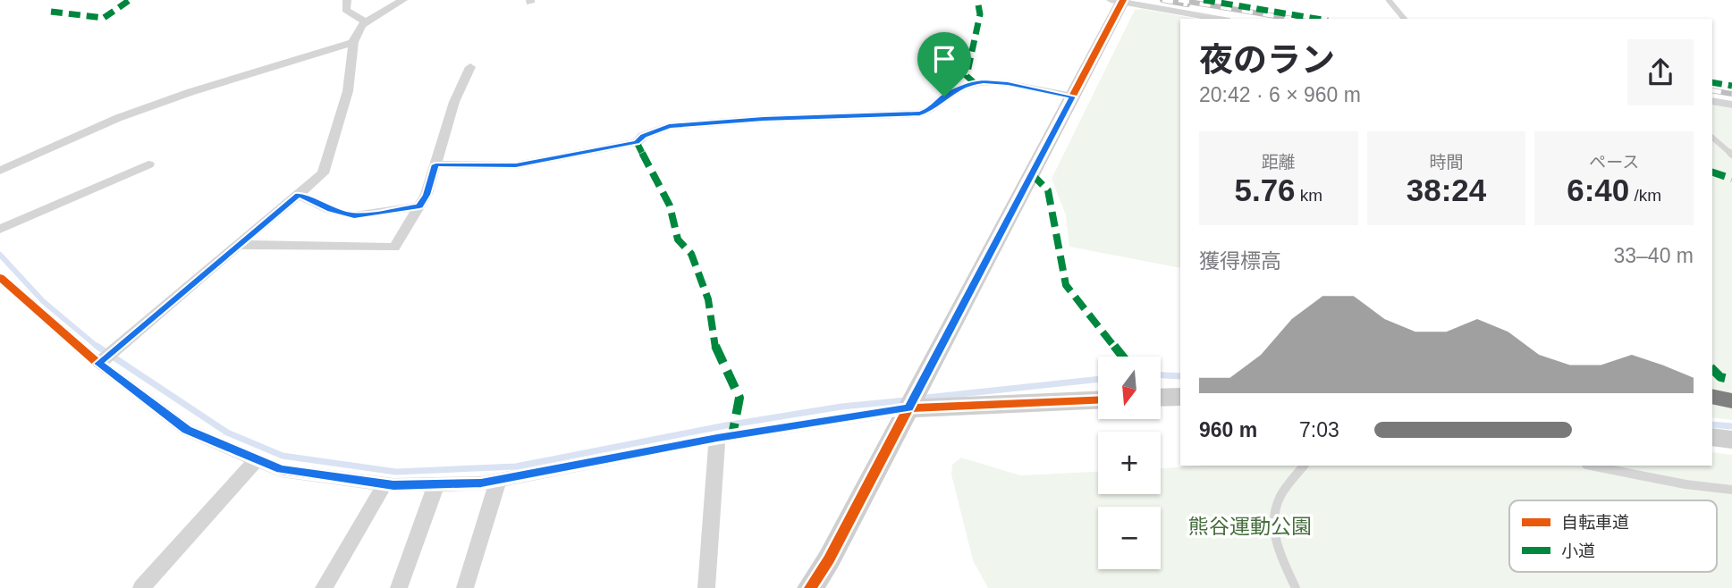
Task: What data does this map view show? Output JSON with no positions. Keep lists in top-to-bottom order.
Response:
{
  "parks": ["熊谷運動公園"],
  "legend": ["自転車道", "小道"],
  "north": "bottom",
  "page": {
    "heading": ["夜のラン", "20:42 · 6 × 960 m"],
    "stats": [
      ["距離", "5.76 km"],
      ["時間", "38:24"],
      ["ペース", "6:40 /km"]
    ],
    "chart": ["獲得標高", "33–40 m"],
    "map_buttons": ["+", "−"],
    "list": [
      {
        "name": "960 m",
        "note": "7:03"
      }
    ]
  }
}
